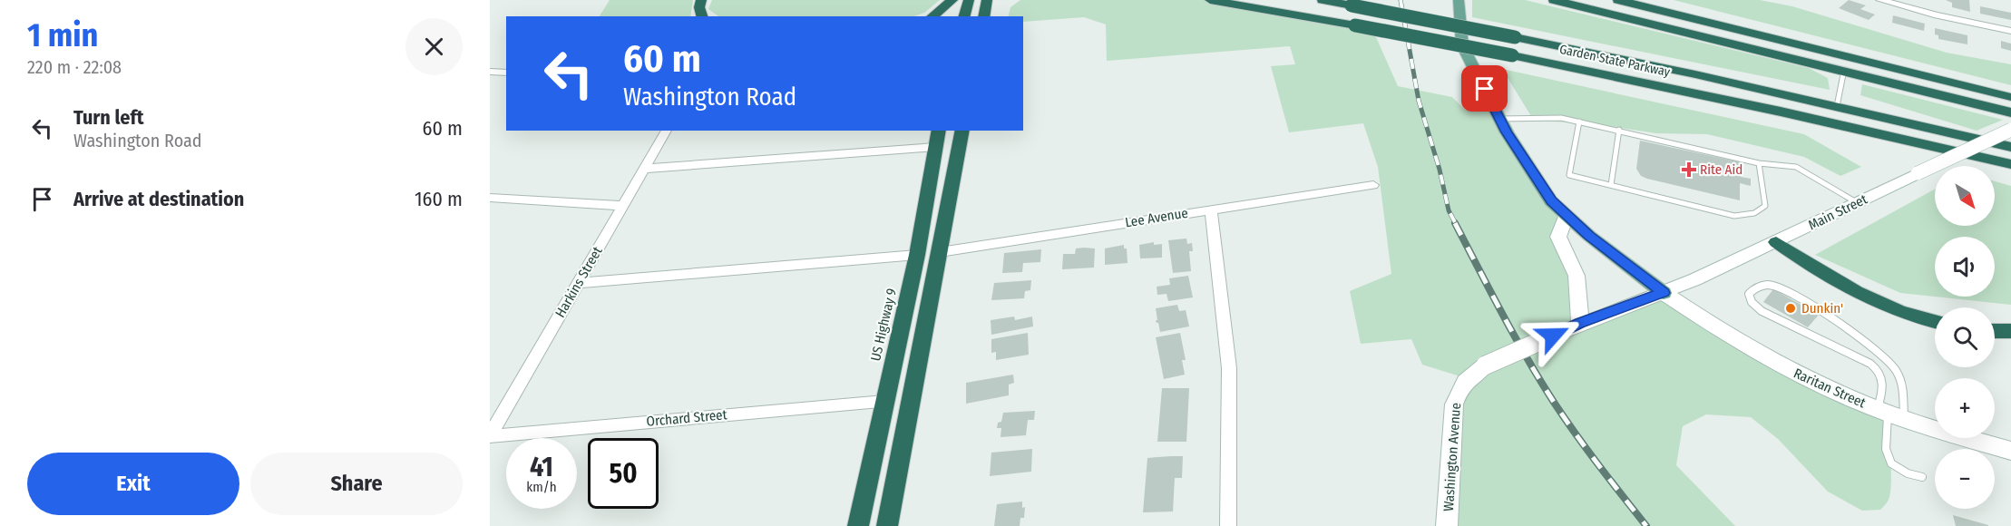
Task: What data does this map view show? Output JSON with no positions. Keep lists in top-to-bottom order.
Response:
{
  "streets": {
    "highway": ["Garden State Parkway", "US Highway 9"],
    "main road": ["Main Street", "Raritan Street", "Washington Avenue"],
    "street": ["Lee Avenue", "Harkins Street", "Orchard Street"]
  },
  "crossings": [
    ["Main Street", "Raritan Street"],
    ["Main Street", "Washington Avenue"],
    ["Harkins Street", "Orchard Street"],
    ["US Highway 9", "Orchard Street"],
    ["Raritan Street", "Washington Avenue"]
  ],
  "places": {
    "health": ["Rite Aid"],
    "other": ["Dunkin'"]
  },
  "north": "bottom right",
  "page": {
    "heading": ["1 min", "220 m · 22:08"],
    "turn": ["60 m", "Washington Road"],
    "list": [
      {
        "name": "Turn left",
        "note": "Washington Road",
        "value": "60 m"
      },
      {
        "name": "Arrive at destination",
        "value": "160 m"
      }
    ],
    "map_buttons": ["+", "−"],
    "speed": "41 km/h",
    "limit": "50",
    "buttons": ["Exit", "Share"]
  }
}
